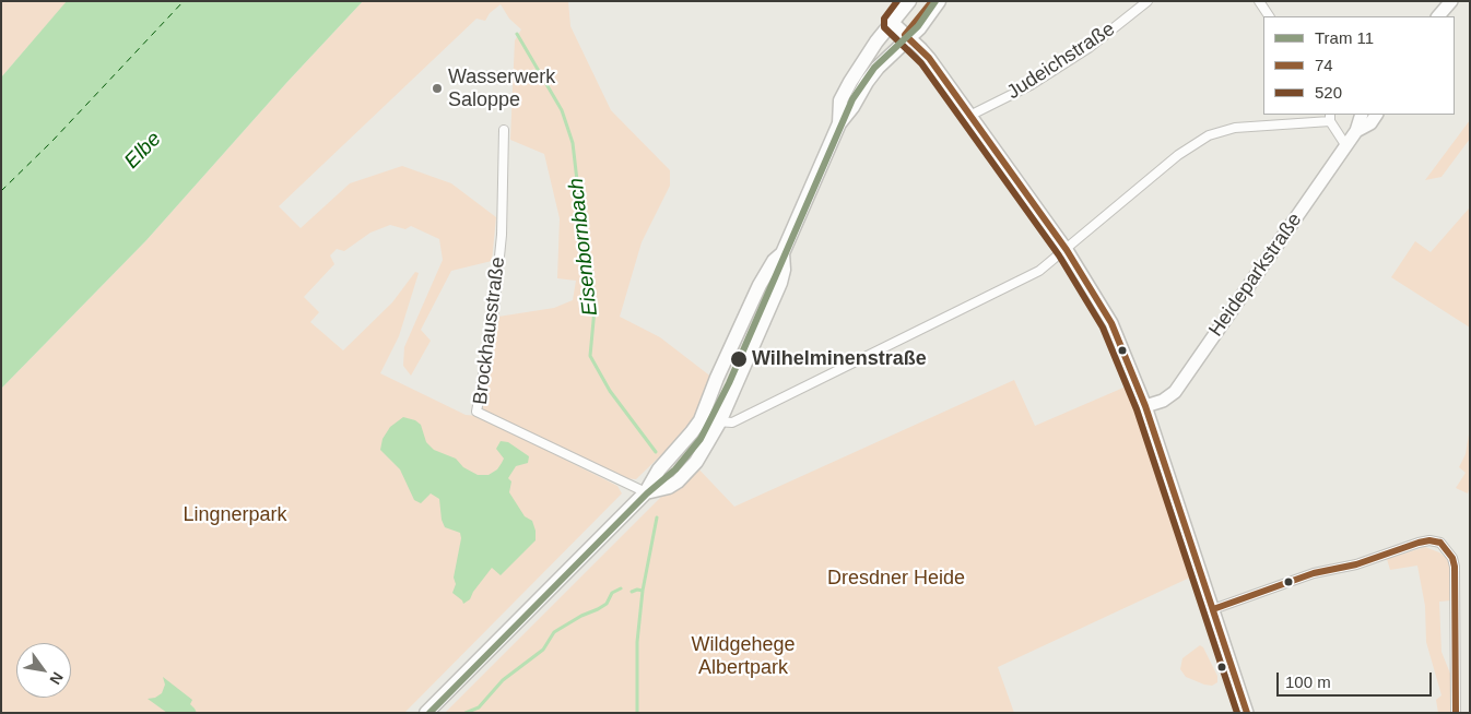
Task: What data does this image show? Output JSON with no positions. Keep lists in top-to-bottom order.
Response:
{
  "streets": {
    "main road": ["Heideparkstraße"],
    "street": ["Judeichstraße", "Brockhausstraße"]
  },
  "water": ["Elbe", "Eisenbornbach"],
  "parks": ["Lingnerpark", "Dresdner Heide", "Wildgehege Albertpark"],
  "places": ["Wasserwerk Saloppe", "Wilhelminenstraße"],
  "lines": ["tram line 11", "transit line 74", "transit line 520"],
  "legend": ["Tram 11", "74", "520"],
  "scale_bar": "100 m",
  "north": "bottom right"
}
